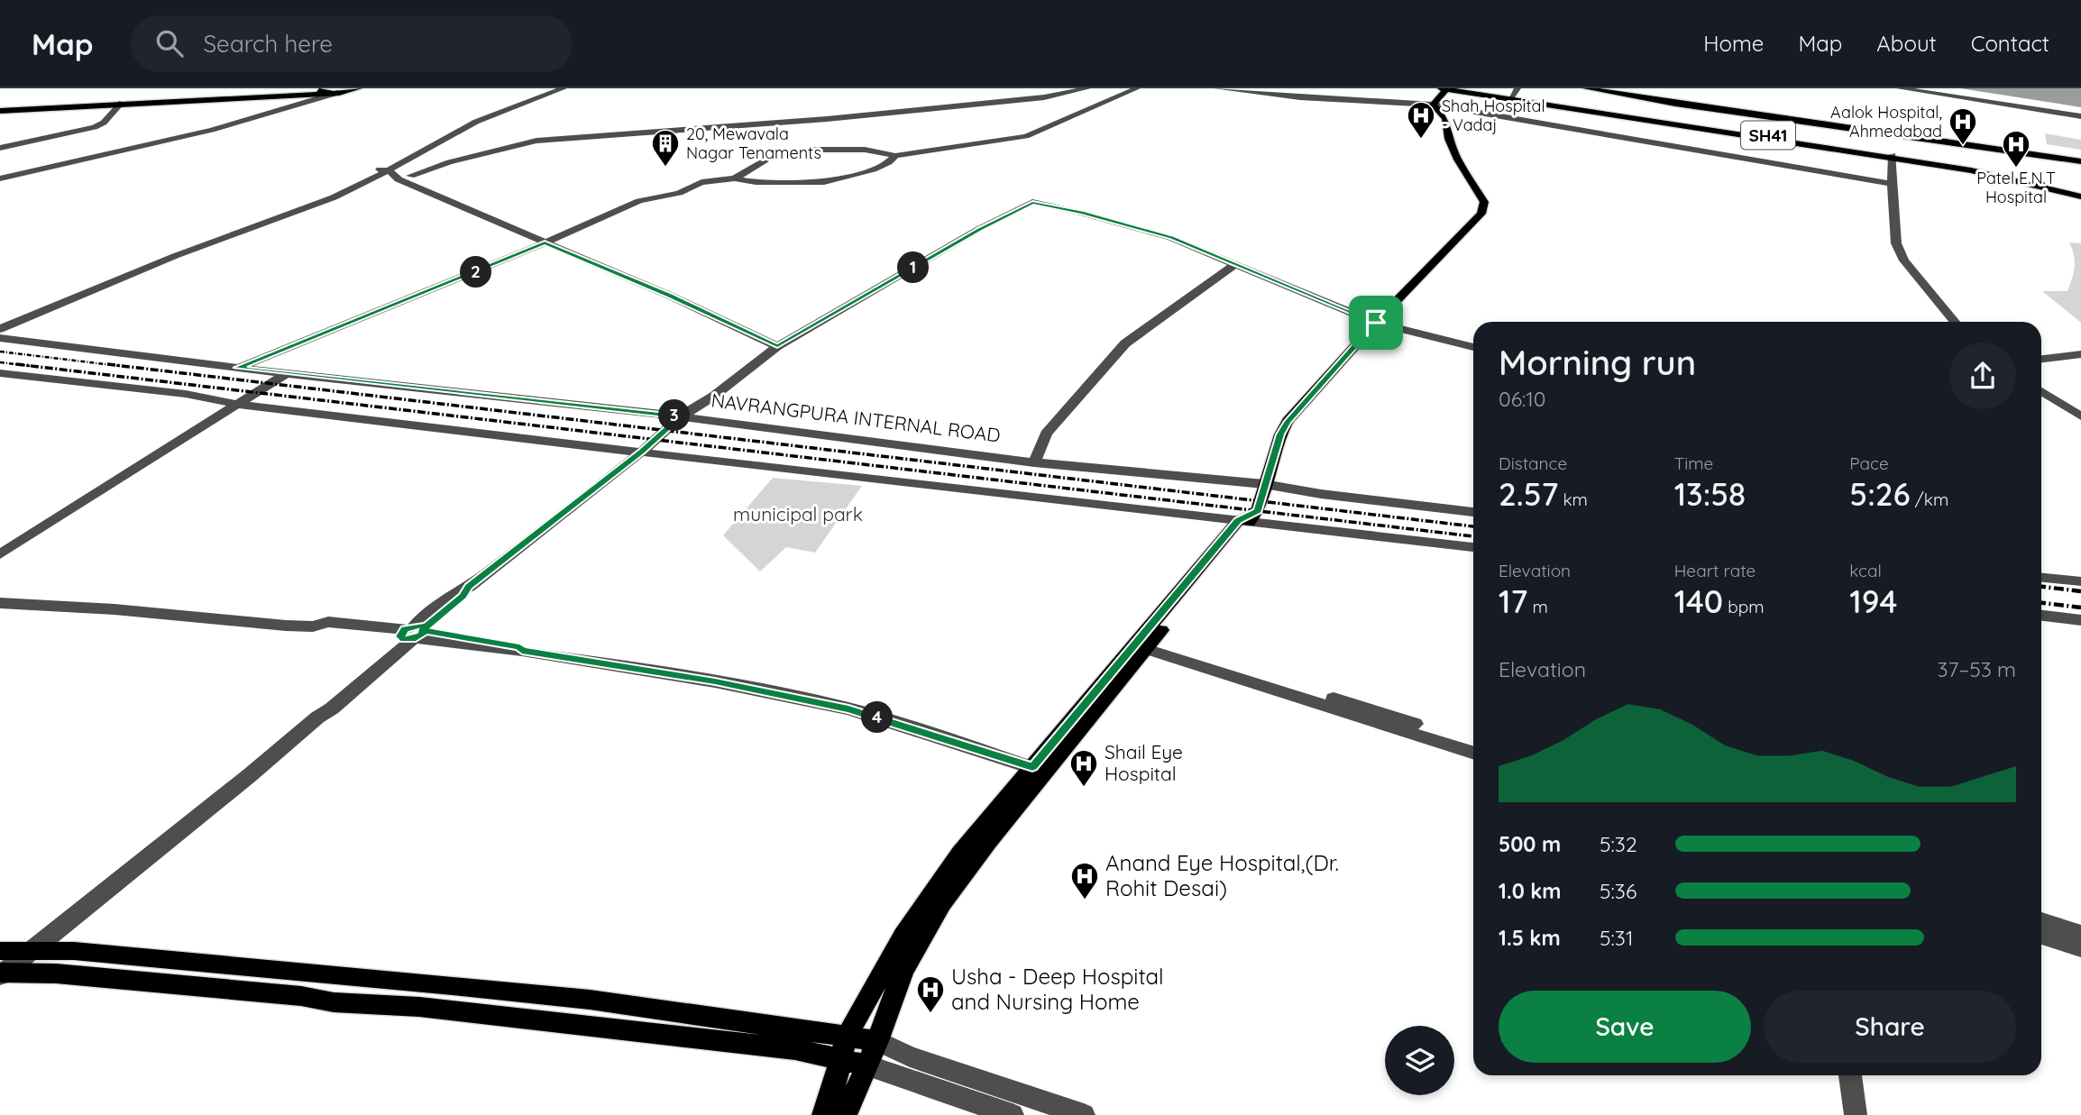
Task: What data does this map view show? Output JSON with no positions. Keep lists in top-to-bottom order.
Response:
{
  "streets": {
    "main road": ["SH41"],
    "street": ["NAVRANGPURA INTERNAL ROAD"]
  },
  "parks": ["municipal park"],
  "places": {
    "hospital": [
      "Shah Hospital - Vadaj",
      "Aalok Hospital, Ahmedabad",
      "Patel E.N.T Hospital",
      "Shail Eye Hospital",
      "Anand Eye Hospital,(Dr. Rohit Desai)",
      "Usha - Deep Hospital and Nursing Home"
    ],
    "building": ["20, Mewavala Nagar Tenaments"]
  },
  "page": {
    "header": "Map",
    "search": "Search here",
    "nav": [
      "Home",
      "Map",
      "About",
      "Contact"
    ],
    "pins": [
      "1",
      "2",
      "3",
      "4"
    ],
    "heading": ["Morning run", "06:10"],
    "stats": [
      ["Distance", "2.57 km"],
      ["Time", "13:58"],
      ["Pace", "5:26 /km"],
      ["Elevation", "17 m"],
      ["Heart rate", "140 bpm"],
      ["kcal", "194"]
    ],
    "chart": ["Elevation", "37–53 m"],
    "list": [
      {
        "name": "500 m",
        "note": "5:32"
      },
      {
        "name": "1.0 km",
        "note": "5:36"
      },
      {
        "name": "1.5 km",
        "note": "5:31"
      }
    ],
    "buttons": ["Save", "Share"]
  }
}
